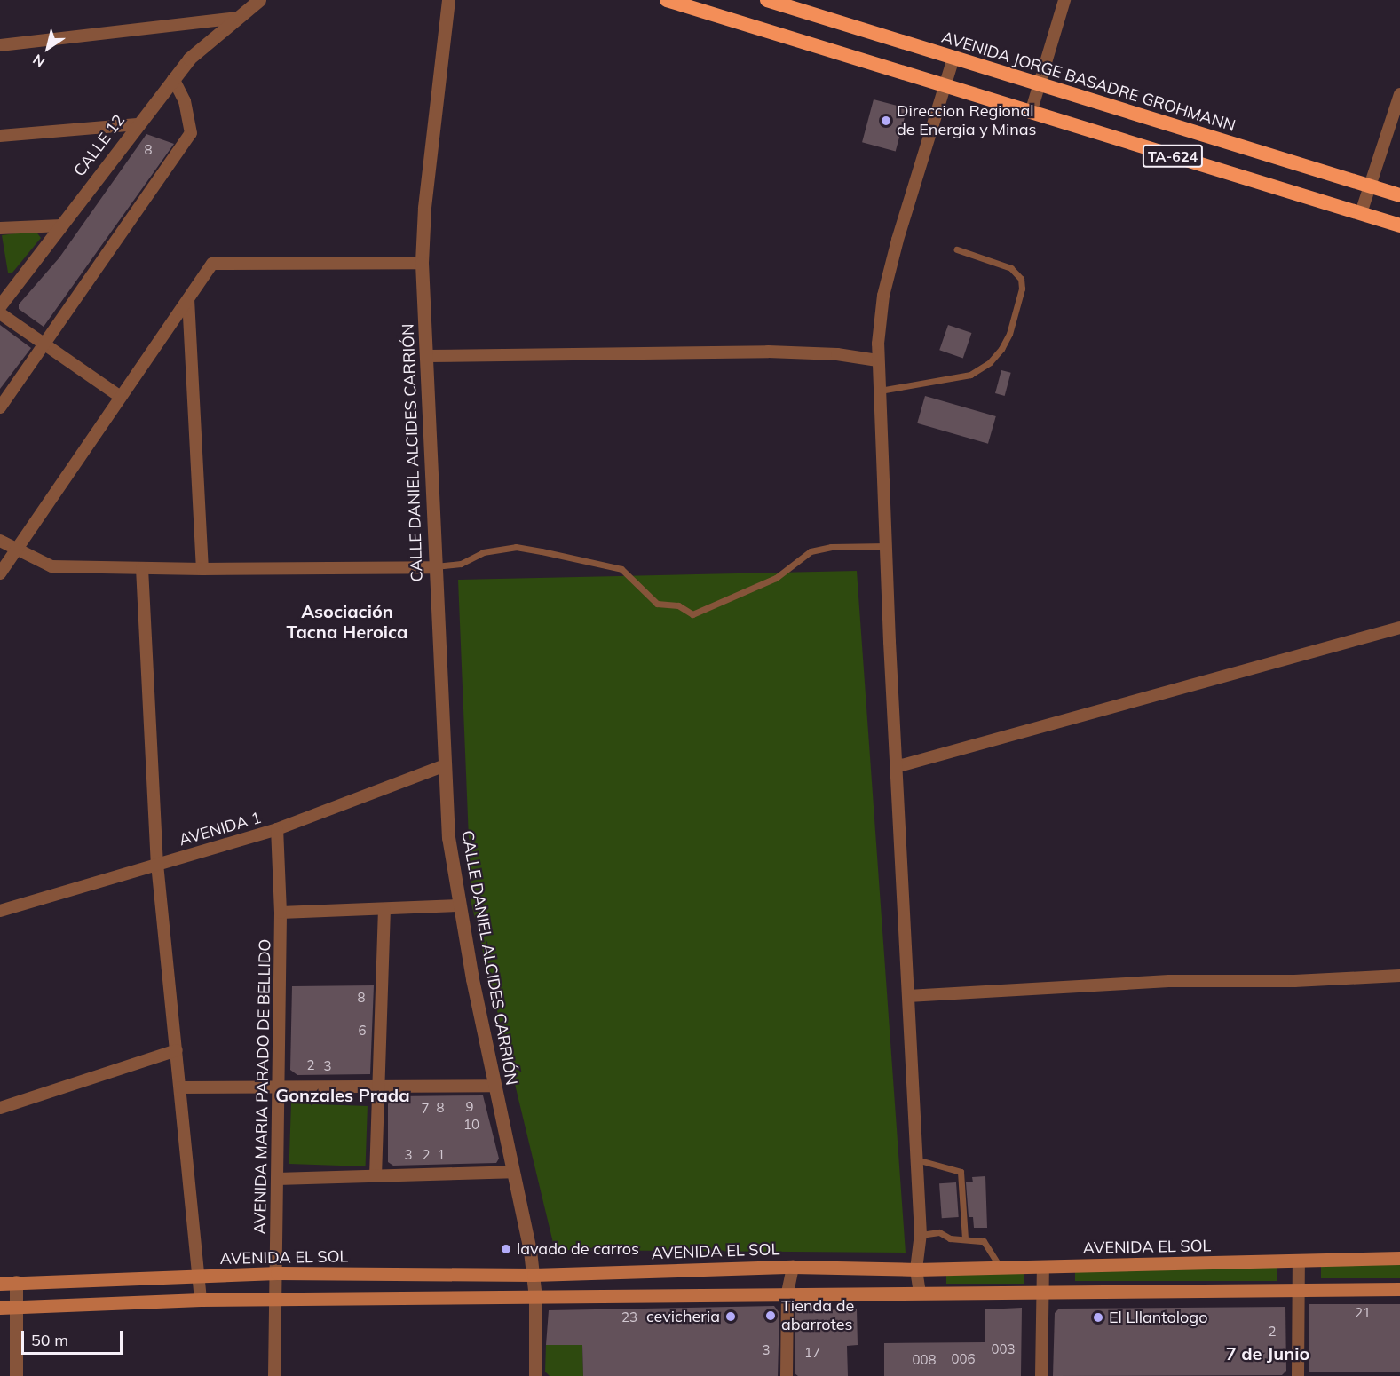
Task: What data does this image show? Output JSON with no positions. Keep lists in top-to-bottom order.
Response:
{
  "streets": {
    "highway": ["AVENIDA JORGE BASADRE GROHMANN", "TA-624"],
    "main road": ["AVENIDA EL SOL"],
    "street": [
      "CALLE 12",
      "CALLE DANIEL ALCIDES CARRIÓN",
      "AVENIDA 1",
      "AVENIDA MARIA PARADO DE BELLIDO"
    ]
  },
  "crossings": [
    ["CALLE DANIEL ALCIDES CARRIÓN", "AVENIDA 1"],
    ["CALLE DANIEL ALCIDES CARRIÓN", "AVENIDA EL SOL"],
    ["AVENIDA 1", "AVENIDA MARIA PARADO DE BELLIDO"],
    ["AVENIDA MARIA PARADO DE BELLIDO", "AVENIDA EL SOL"]
  ],
  "districts": ["Asociación Tacna Heroica", "Gonzales Prada", "7 de Junio"],
  "places": [
    "Direccion Regional de Energia y Minas",
    "lavado de carros",
    "Tienda de abarrotes",
    "cevicheria",
    "El Lllantologo"
  ],
  "house_numbers": [
    "8",
    "8",
    "6",
    "2",
    "3",
    "9",
    "8",
    "7",
    "10",
    "3",
    "2",
    "1",
    "21",
    "23",
    "2",
    "003",
    "3",
    "17",
    "006",
    "008"
  ],
  "scale_bar": "50 m",
  "north": "bottom left"
}
